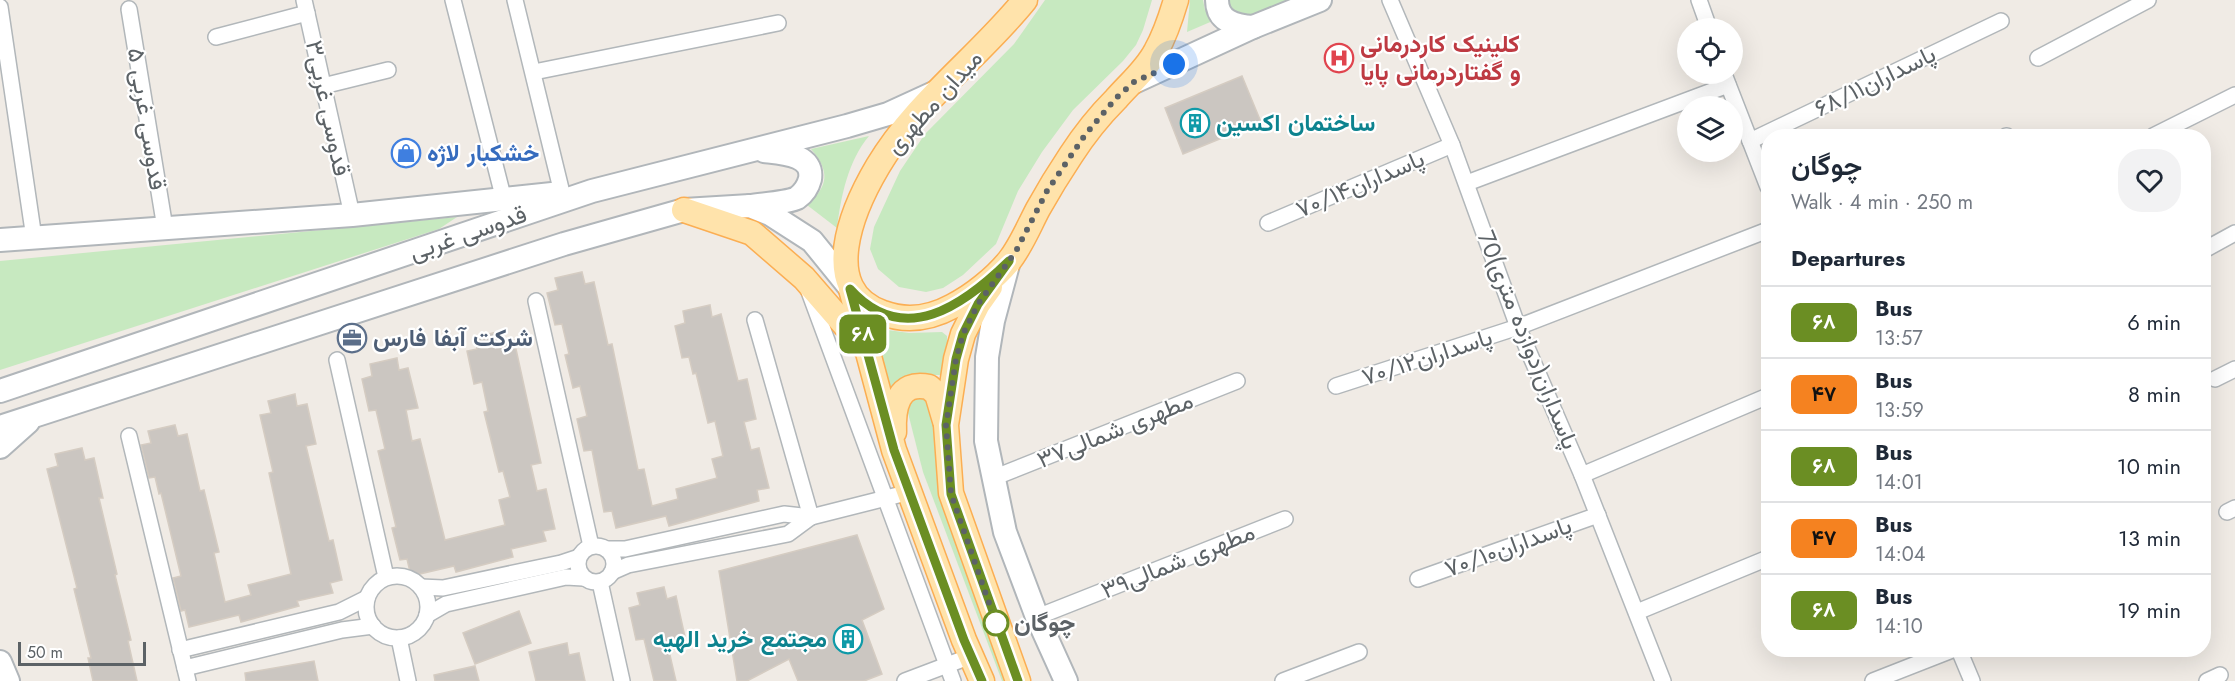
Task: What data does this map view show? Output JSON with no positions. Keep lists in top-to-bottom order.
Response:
{
  "streets": {
    "main road": ["میدان مطهری", "قدوسی غربی"],
    "street": [
      "پاسداران۶۸/۱۱",
      "قدوسی غربی۳",
      "۵ قدوسی غربی",
      "پاسداران۷۰/۱۴",
      "70پاسداران(دوازده متری)",
      "پاسداران۷۰/۱۲",
      "مطهرى شمالى۳۷",
      "پاسداران۷۰/۱۰",
      "مطهرى شمالى۳۹"
    ]
  },
  "crossings": [
    ["میدان مطهری", "قدوسی غربی"],
    ["پاسداران۷۰/۱۴", "70پاسداران(دوازده متری)"],
    ["70پاسداران(دوازده متری)", "پاسداران۷۰/۱۲"],
    ["70پاسداران(دوازده متری)", "پاسداران۷۰/۱۰"]
  ],
  "places": {
    "hospital": ["کلینیک کاردرمانی و گفتاردرمانی پایا"],
    "building": ["ساختمان اکسین", "مجتمع خرید الهیه"],
    "shop": ["خشکبار لاژه"],
    "office": ["شرکت آبفا فارس"],
    "other": ["چوگان"]
  },
  "lines": ["bus line ۶۸"],
  "scale_bar": "50 m",
  "page": {
    "on_map": "۶۸",
    "heading": [
      ["چوگان", "Walk · 4 min · 250 m"],
      "Departures"
    ],
    "list": [
      {
        "mark": "۶۸",
        "name": "Bus",
        "note": "13:57",
        "value": "6 min"
      },
      {
        "mark": "۴۷",
        "name": "Bus",
        "note": "13:59",
        "value": "8 min"
      },
      {
        "mark": "۶۸",
        "name": "Bus",
        "note": "14:01",
        "value": "10 min"
      },
      {
        "mark": "۴۷",
        "name": "Bus",
        "note": "14:04",
        "value": "13 min"
      },
      {
        "mark": "۶۸",
        "name": "Bus",
        "note": "14:10",
        "value": "19 min"
      }
    ],
    "scale": "50 m"
  }
}
